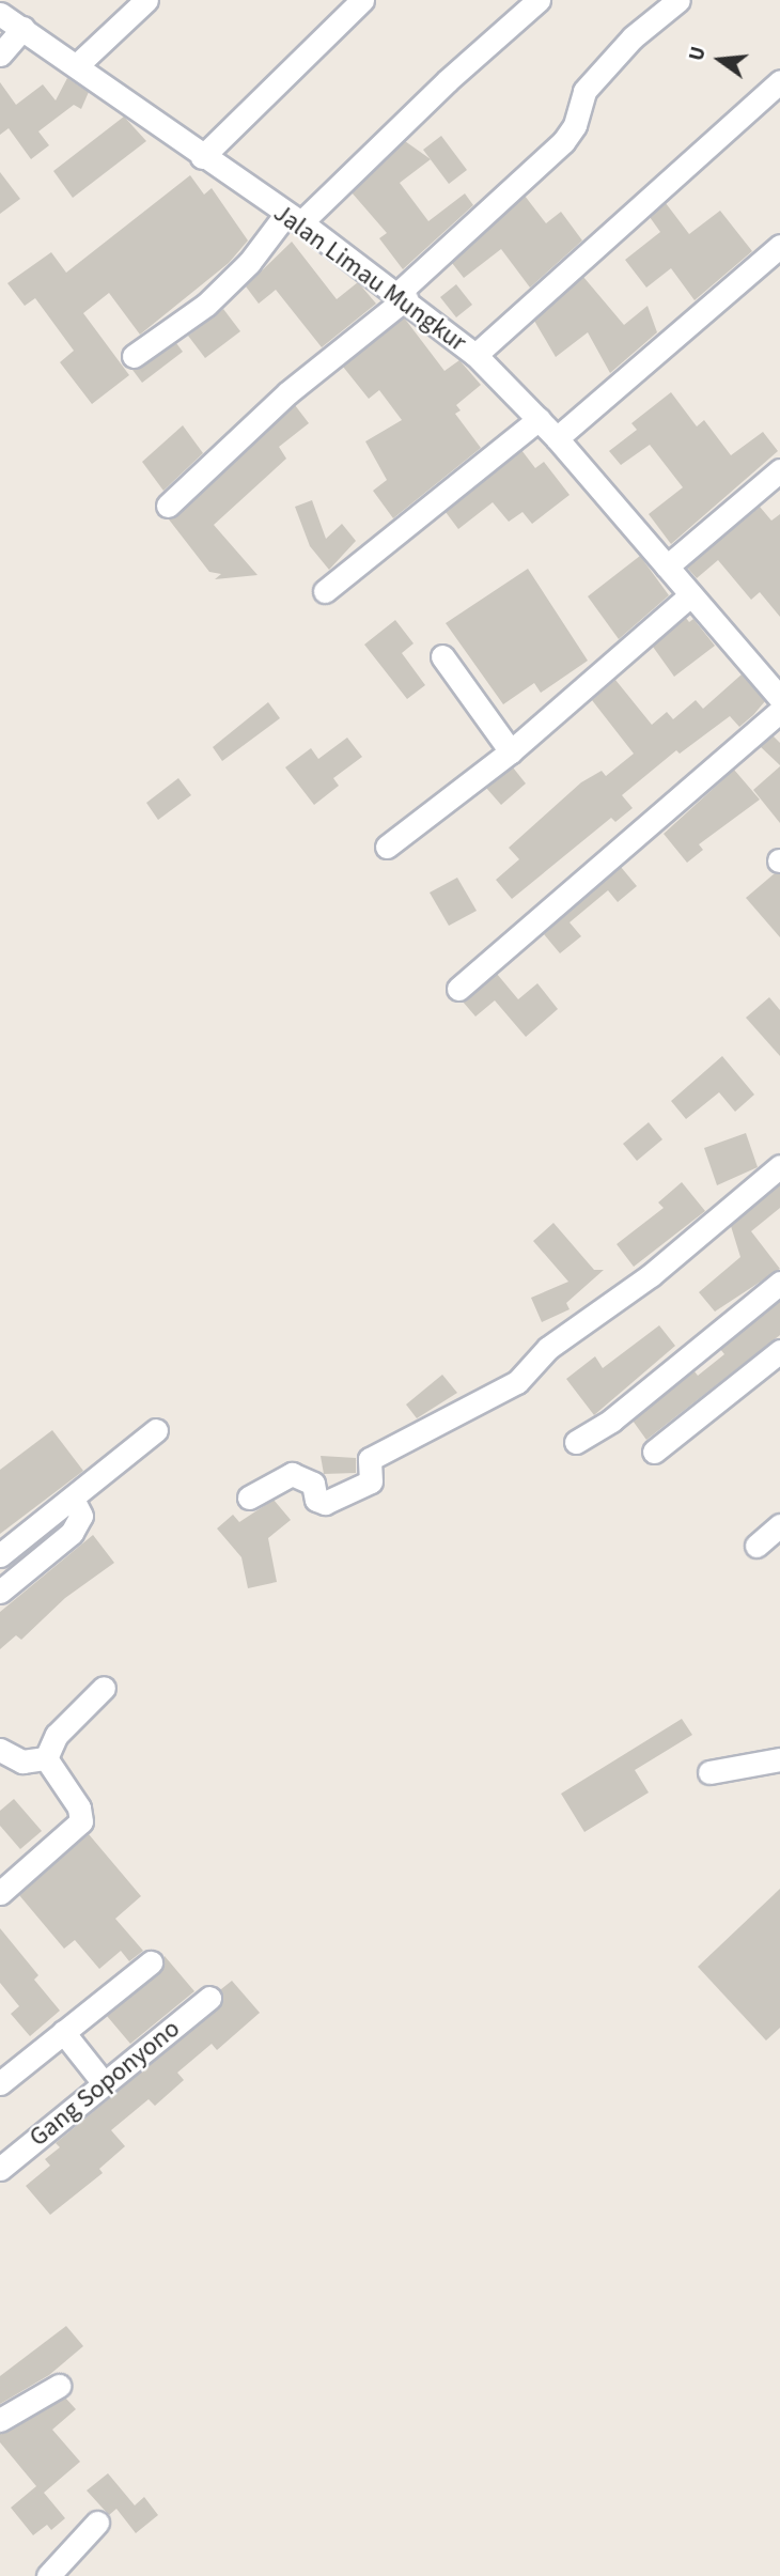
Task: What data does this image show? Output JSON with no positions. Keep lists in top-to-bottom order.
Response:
{
  "streets": {
    "street": ["Jalan Limau Mungkur", "Gang Soponyono"]
  },
  "north": "left"
}
